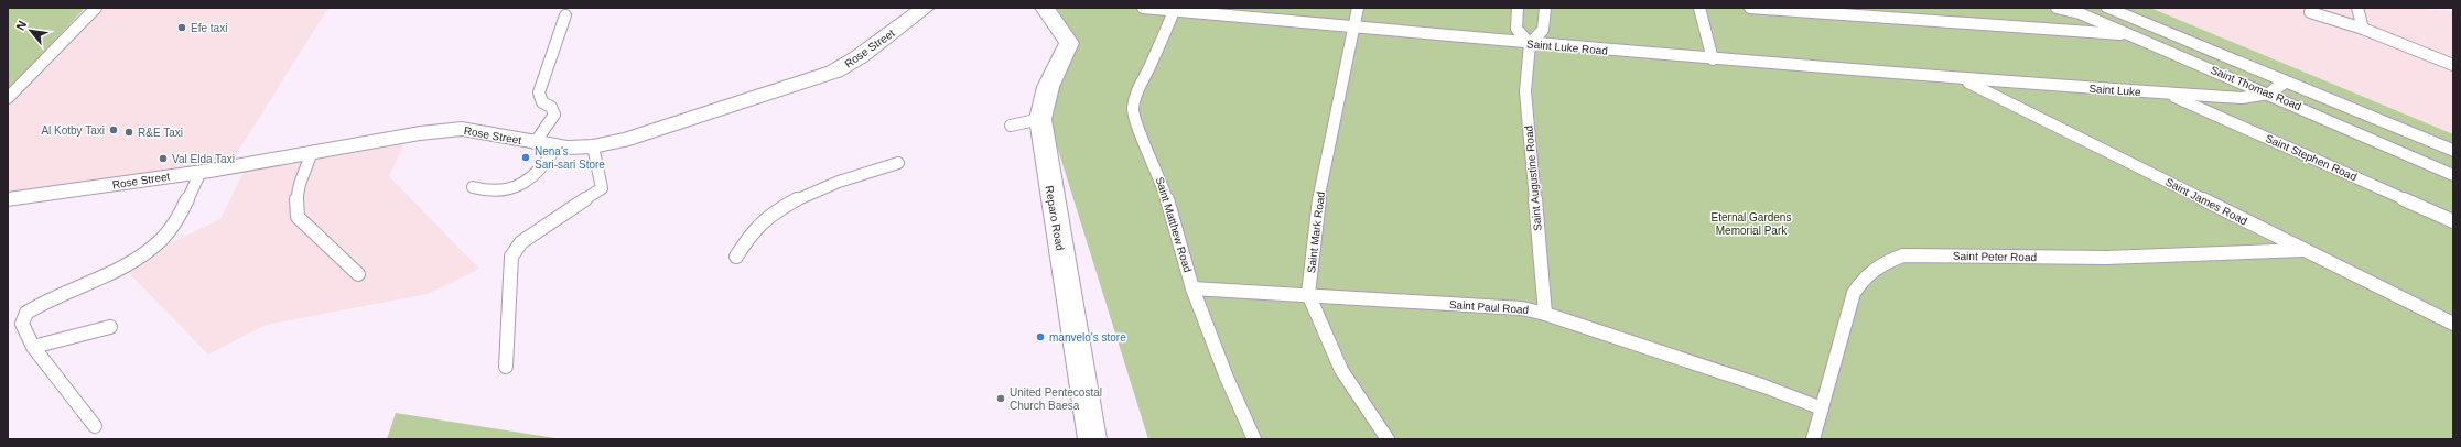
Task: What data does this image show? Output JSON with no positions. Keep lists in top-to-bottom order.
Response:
{
  "streets": {
    "street": ["Rose Street", "Reparo Road"],
    "lane": [
      "Saint Luke Road",
      "Saint Thomas Road",
      "Saint Luke",
      "Saint Stephen Road",
      "Saint Augustine Road",
      "Saint James Road",
      "Saint Matthew Road",
      "Saint Mark Road",
      "Saint Peter Road",
      "Saint Paul Road"
    ]
  },
  "crossings": [
    ["Saint Luke Road", "Saint Luke"],
    ["Saint Luke Road", "Saint Augustine Road"],
    ["Saint Luke Road", "Saint James Road"],
    ["Saint Luke Road", "Saint Matthew Road"],
    ["Saint Luke Road", "Saint Mark Road"],
    ["Saint Thomas Road", "Saint Luke"],
    ["Saint Luke", "Saint Stephen Road"],
    ["Saint Luke", "Saint James Road"],
    ["Saint Augustine Road", "Saint Paul Road"],
    ["Saint James Road", "Saint Peter Road"],
    ["Saint Matthew Road", "Saint Paul Road"],
    ["Saint Mark Road", "Saint Paul Road"],
    ["Saint Peter Road", "Saint Paul Road"]
  ],
  "parks": ["Eternal Gardens Memorial Park"],
  "places": [
    "Efe taxi",
    "Al Kotby Taxi",
    "R&E Taxi",
    "Nena's Sari-sari Store",
    "Val Elda Taxi",
    "manvelo's store",
    "United Pentecostal Church Baesa"
  ],
  "north": "top left"
}
